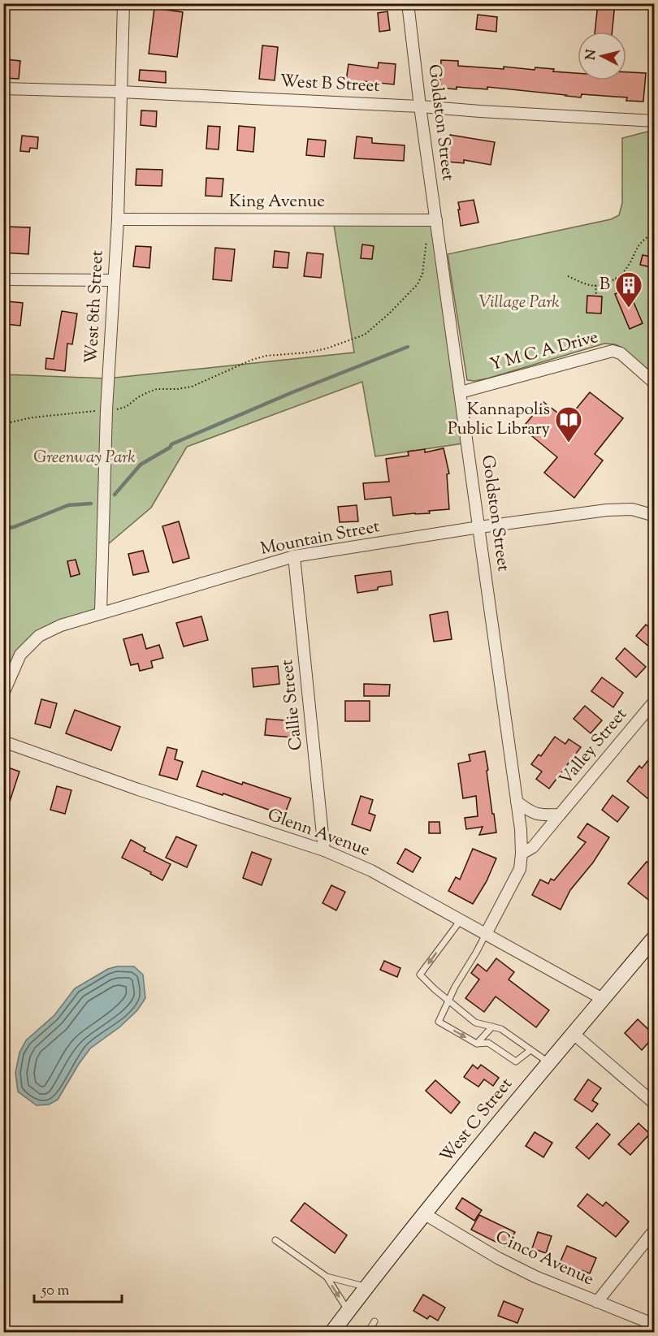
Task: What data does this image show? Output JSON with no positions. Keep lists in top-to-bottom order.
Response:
{
  "streets": {
    "main road": ["West C Street"],
    "street": [
      "West B Street",
      "Goldston Street",
      "King Avenue",
      "West 8th Street",
      "Y M C A Drive",
      "Mountain Street",
      "Callie Street",
      "Valley Street",
      "Glenn Avenue",
      "Cinco Avenue"
    ]
  },
  "crossings": [
    ["West B Street", "Goldston Street"],
    ["West B Street", "West 8th Street"],
    ["Goldston Street", "King Avenue"],
    ["Goldston Street", "Y M C A Drive"],
    ["Goldston Street", "Mountain Street"],
    ["Goldston Street", "Valley Street"],
    ["King Avenue", "West 8th Street"],
    ["West 8th Street", "Mountain Street"],
    ["Mountain Street", "Callie Street"],
    ["Callie Street", "Glenn Avenue"],
    ["Glenn Avenue", "West C Street"],
    ["West C Street", "Cinco Avenue"]
  ],
  "parks": ["Village Park", "Greenway Park"],
  "places": {
    "building": ["B"],
    "library": ["Kannapolis Public Library"]
  },
  "scale_bar": "50 m",
  "north": "left"
}
